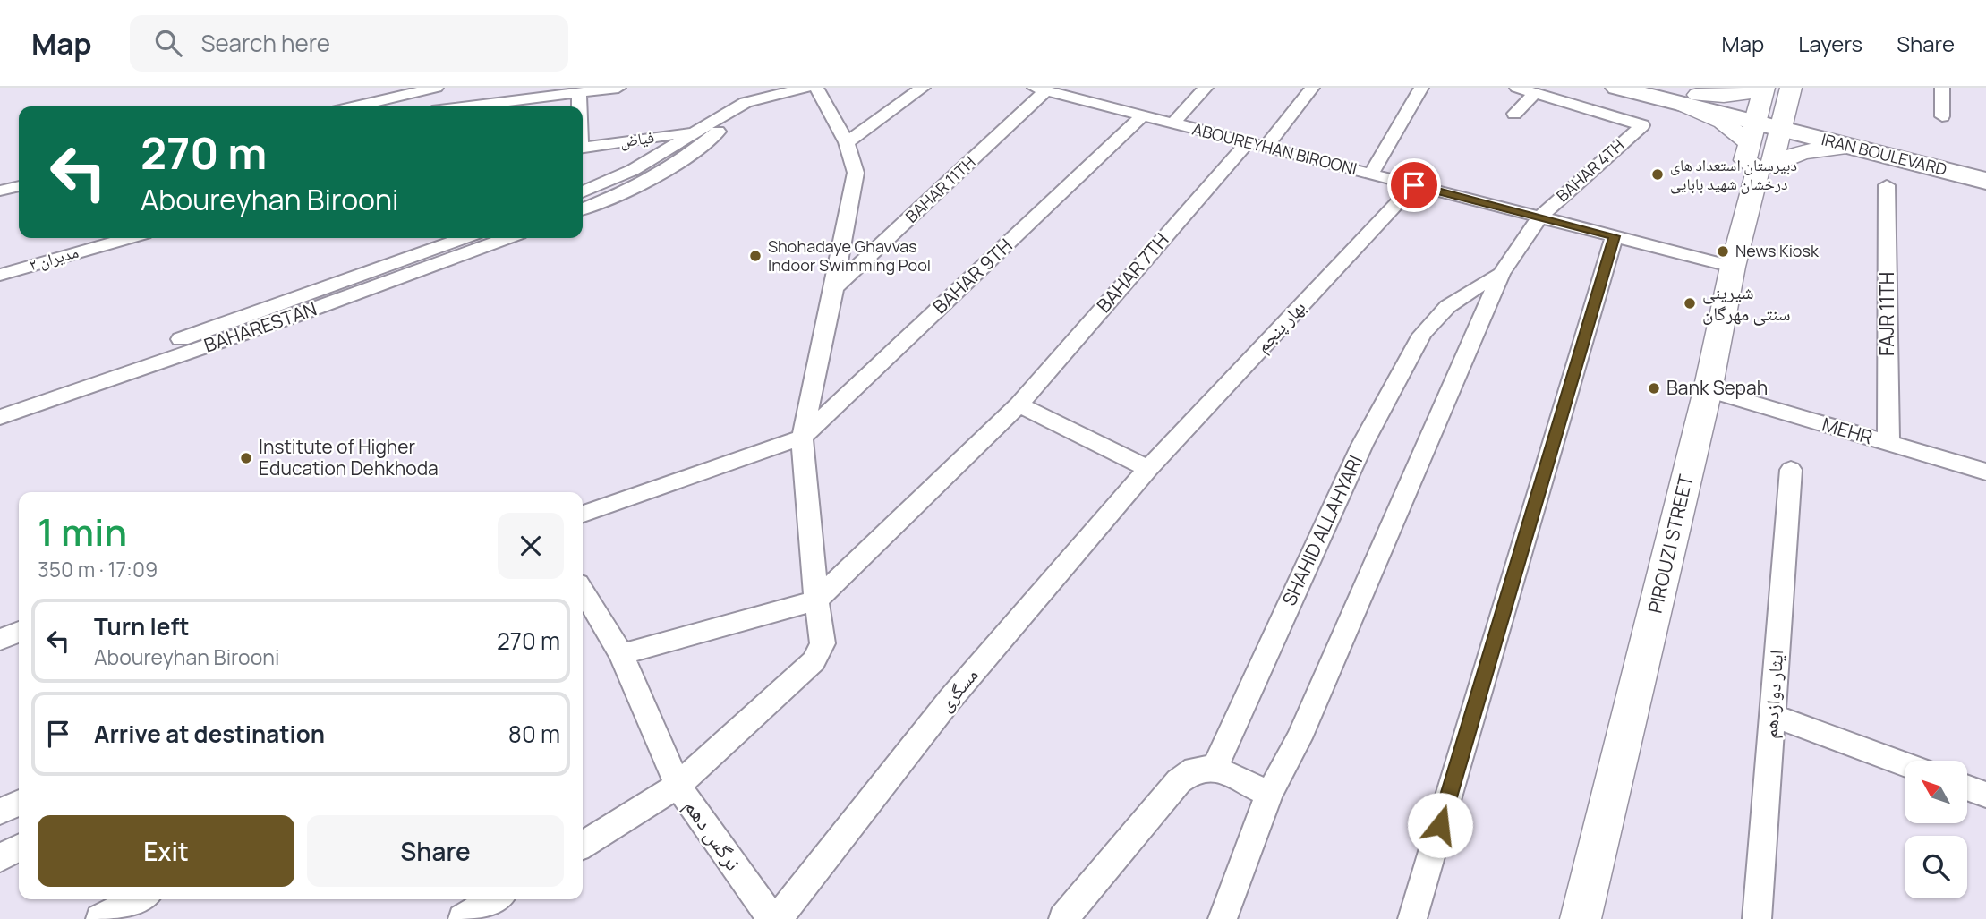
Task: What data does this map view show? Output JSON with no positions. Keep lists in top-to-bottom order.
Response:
{
  "streets": {
    "main road": ["IRAN BOULEVARD", "PIROUZI STREET"],
    "street": [
      "فیاض",
      "ABOUREYHAN BIROONI",
      "BAHAR 4TH",
      "BAHAR 11TH",
      "مدیران ۲",
      "BAHAR 7TH",
      "BAHAR 9TH",
      "FAJR 11TH",
      "بهار پنجم",
      "BAHARESTAN",
      "MEHR",
      "SHAHID ALLAHYARI",
      "مسگری",
      "ایثار دوازدهم",
      "نرگس دهم"
    ]
  },
  "crossings": [
    ["ABOUREYHAN BIROONI", "BAHAR 4TH"],
    ["ABOUREYHAN BIROONI", "BAHAR 11TH"],
    ["ABOUREYHAN BIROONI", "BAHAR 7TH"],
    ["ABOUREYHAN BIROONI", "BAHAR 9TH"],
    ["ABOUREYHAN BIROONI", "بهار پنجم"],
    ["ABOUREYHAN BIROONI", "SHAHID ALLAHYARI"],
    ["ABOUREYHAN BIROONI", "PIROUZI STREET"],
    ["IRAN BOULEVARD", "PIROUZI STREET"],
    ["BAHAR 4TH", "SHAHID ALLAHYARI"],
    ["FAJR 11TH", "MEHR"],
    ["بهار پنجم", "مسگری"],
    ["MEHR", "PIROUZI STREET"]
  ],
  "places": [
    "دبیرستان استعداد های درخشان شهید بابایی",
    "News Kiosk",
    "Shohadaye Ghavvas Indoor Swimming Pool",
    "شیرینی سنتی مهرگان",
    "Bank Sepah",
    "Institute of Higher Education Dehkhoda"
  ],
  "north": "top left",
  "page": {
    "header": "Map",
    "search": "Search here",
    "nav": ["Map", "Layers", "Share"],
    "turn": ["270 m", "Aboureyhan Birooni"],
    "heading": ["1 min", "350 m · 17:09"],
    "list": [
      {
        "name": "Turn left",
        "note": "Aboureyhan Birooni",
        "value": "270 m"
      },
      {
        "name": "Arrive at destination",
        "value": "80 m"
      }
    ],
    "buttons": ["Exit", "Share"]
  }
}
